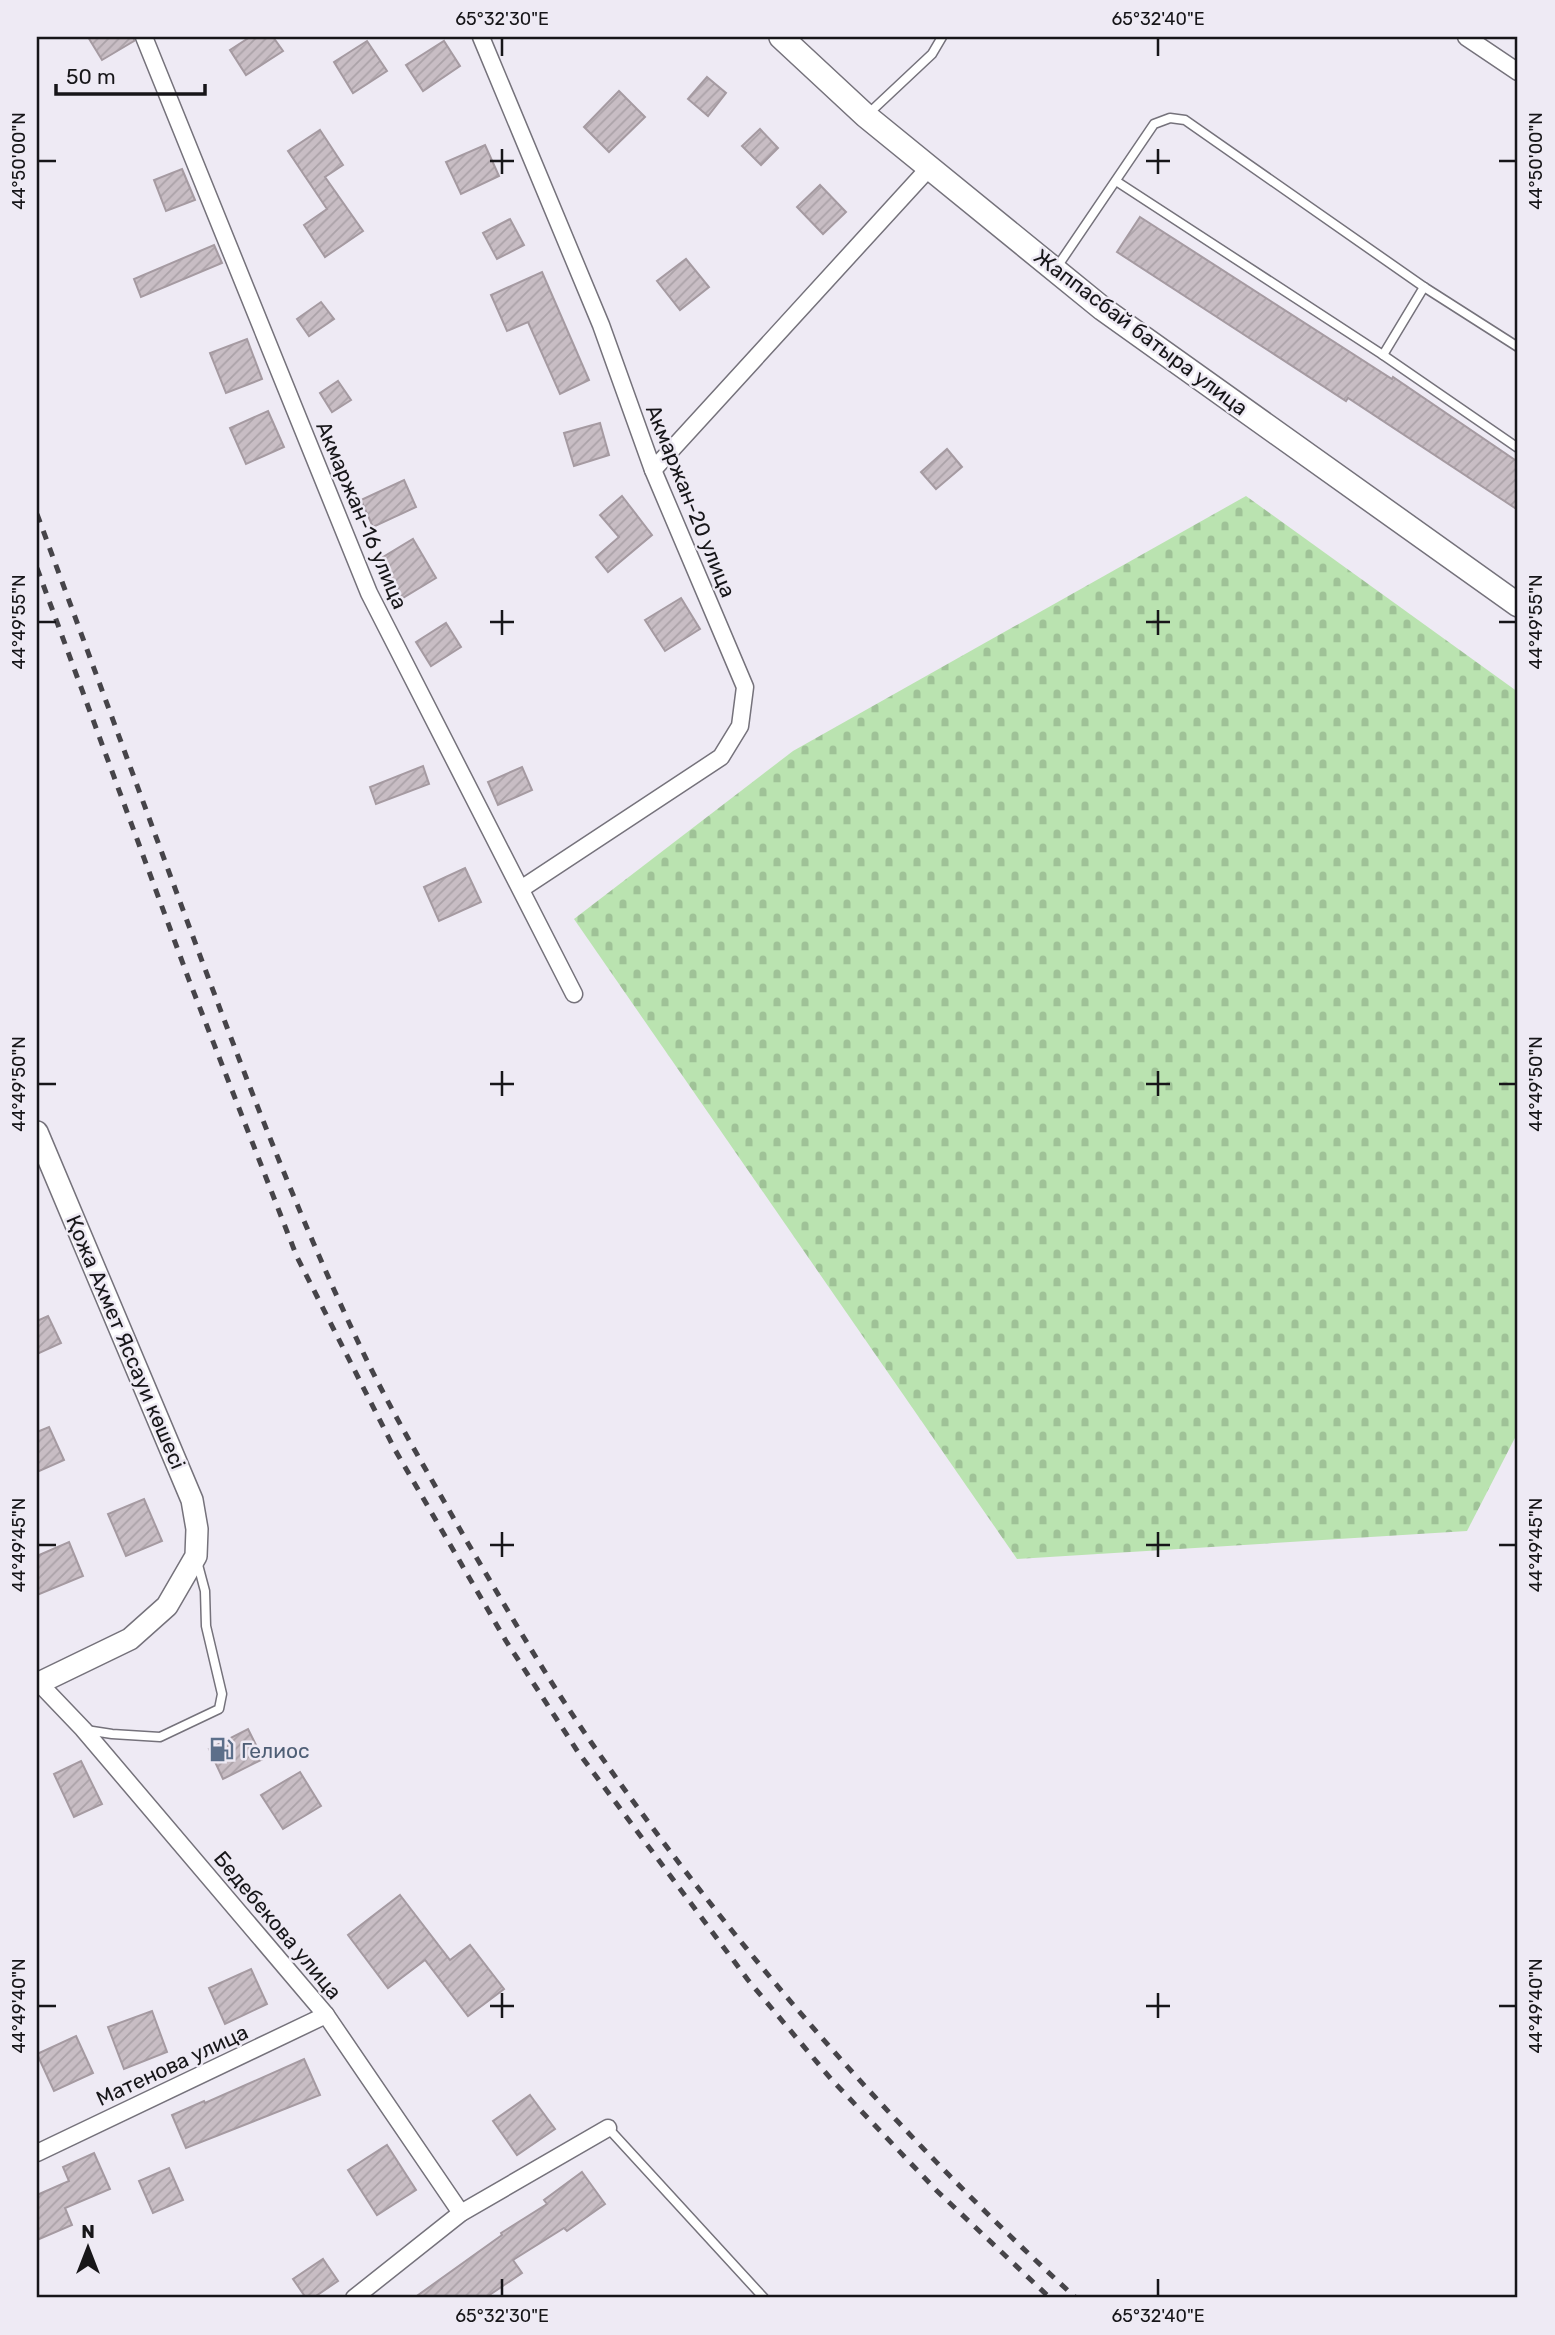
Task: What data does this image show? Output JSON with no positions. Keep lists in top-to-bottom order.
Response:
{
  "streets": {
    "main road": ["Жаппасбай батыра улица"],
    "street": [
      "Акмаржан-20 улица",
      "Акмаржан-16 улица",
      "Қожа Ахмет Яссауи көшесі",
      "Бедебекова улица",
      "Матенова улица"
    ]
  },
  "crossings": [
    ["Акмаржан-20 улица", "Акмаржан-16 улица"],
    ["Бедебекова улица", "Матенова улица"]
  ],
  "places": {
    "fuel station": ["Гелиос"]
  },
  "scale_bar": "50 m",
  "north": "top",
  "coordinates": [
    "65°32'30\"E",
    "65°32'40\"E",
    "44°50'00\"N",
    "44°49'55\"N",
    "44°49'50\"N",
    "44°49'45\"N",
    "44°49'40\"N"
  ]
}
